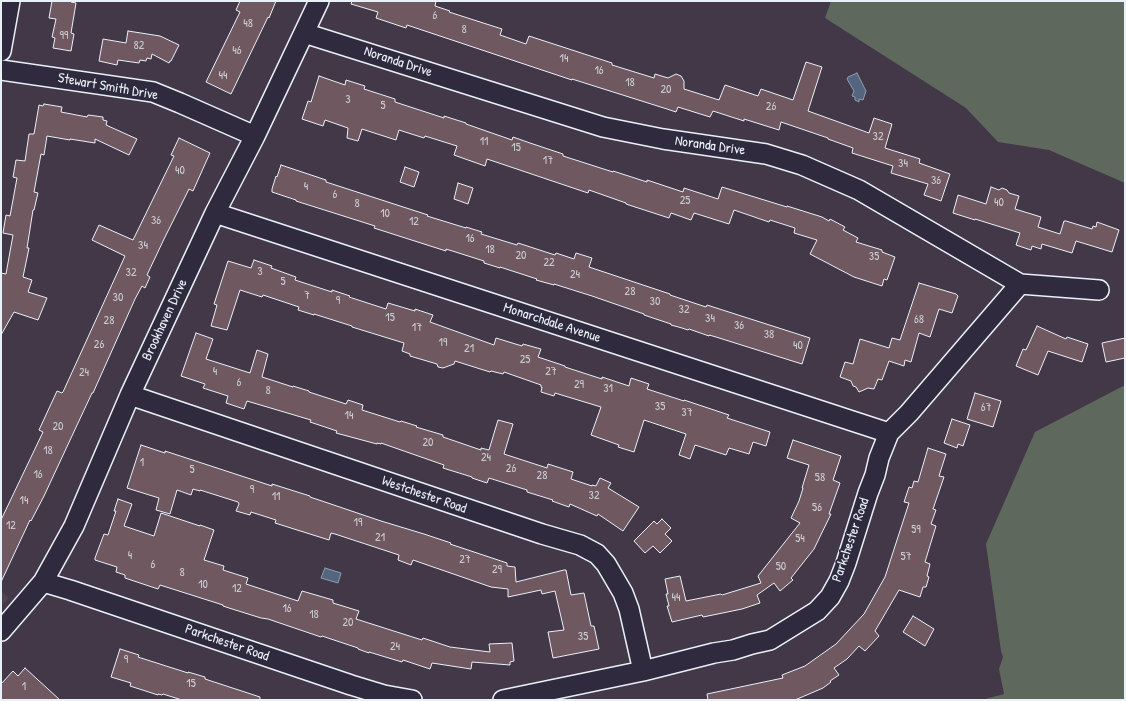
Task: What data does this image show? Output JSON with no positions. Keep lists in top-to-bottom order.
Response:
{
  "streets": {
    "street": [
      "Noranda Drive",
      "Stewart Smith Drive",
      "Brookhaven Drive",
      "Monarchdale Avenue",
      "Westchester Road",
      "Parkchester Road"
    ]
  },
  "crossings": [
    ["Noranda Drive", "Brookhaven Drive"],
    ["Noranda Drive", "Parkchester Road"],
    ["Stewart Smith Drive", "Brookhaven Drive"],
    ["Brookhaven Drive", "Monarchdale Avenue"],
    ["Brookhaven Drive", "Westchester Road"],
    ["Brookhaven Drive", "Parkchester Road"],
    ["Monarchdale Avenue", "Parkchester Road"],
    ["Westchester Road", "Parkchester Road"]
  ],
  "house_numbers": [
    "6",
    "48",
    "8",
    "99",
    "82",
    "46",
    "14",
    "16",
    "44",
    "18",
    "20",
    "3",
    "5",
    "26",
    "32",
    "11",
    "15",
    "17",
    "34",
    "40",
    "36",
    "4",
    "6",
    "25",
    "40",
    "8",
    "10",
    "36",
    "12",
    "16",
    "34",
    "18",
    "20",
    "35",
    "22",
    "3",
    "32",
    "24",
    "5",
    "28",
    "7",
    "30",
    "9",
    "30",
    "32",
    "15",
    "34",
    "68",
    "28",
    "36",
    "17",
    "38",
    "19",
    "26",
    "40",
    "21",
    "25",
    "4",
    "27",
    "24",
    "6",
    "29",
    "31",
    "8",
    "35",
    "67",
    "37",
    "14",
    "20",
    "20",
    "18",
    "24",
    "1",
    "26",
    "5",
    "16",
    "28",
    "58",
    "9",
    "32",
    "11",
    "14",
    "56",
    "19",
    "12",
    "59",
    "21",
    "54",
    "4",
    "57",
    "27",
    "6",
    "50",
    "29",
    "8",
    "10",
    "12",
    "44",
    "16",
    "18",
    "20",
    "35",
    "24",
    "9",
    "15",
    "1"
  ]
}
